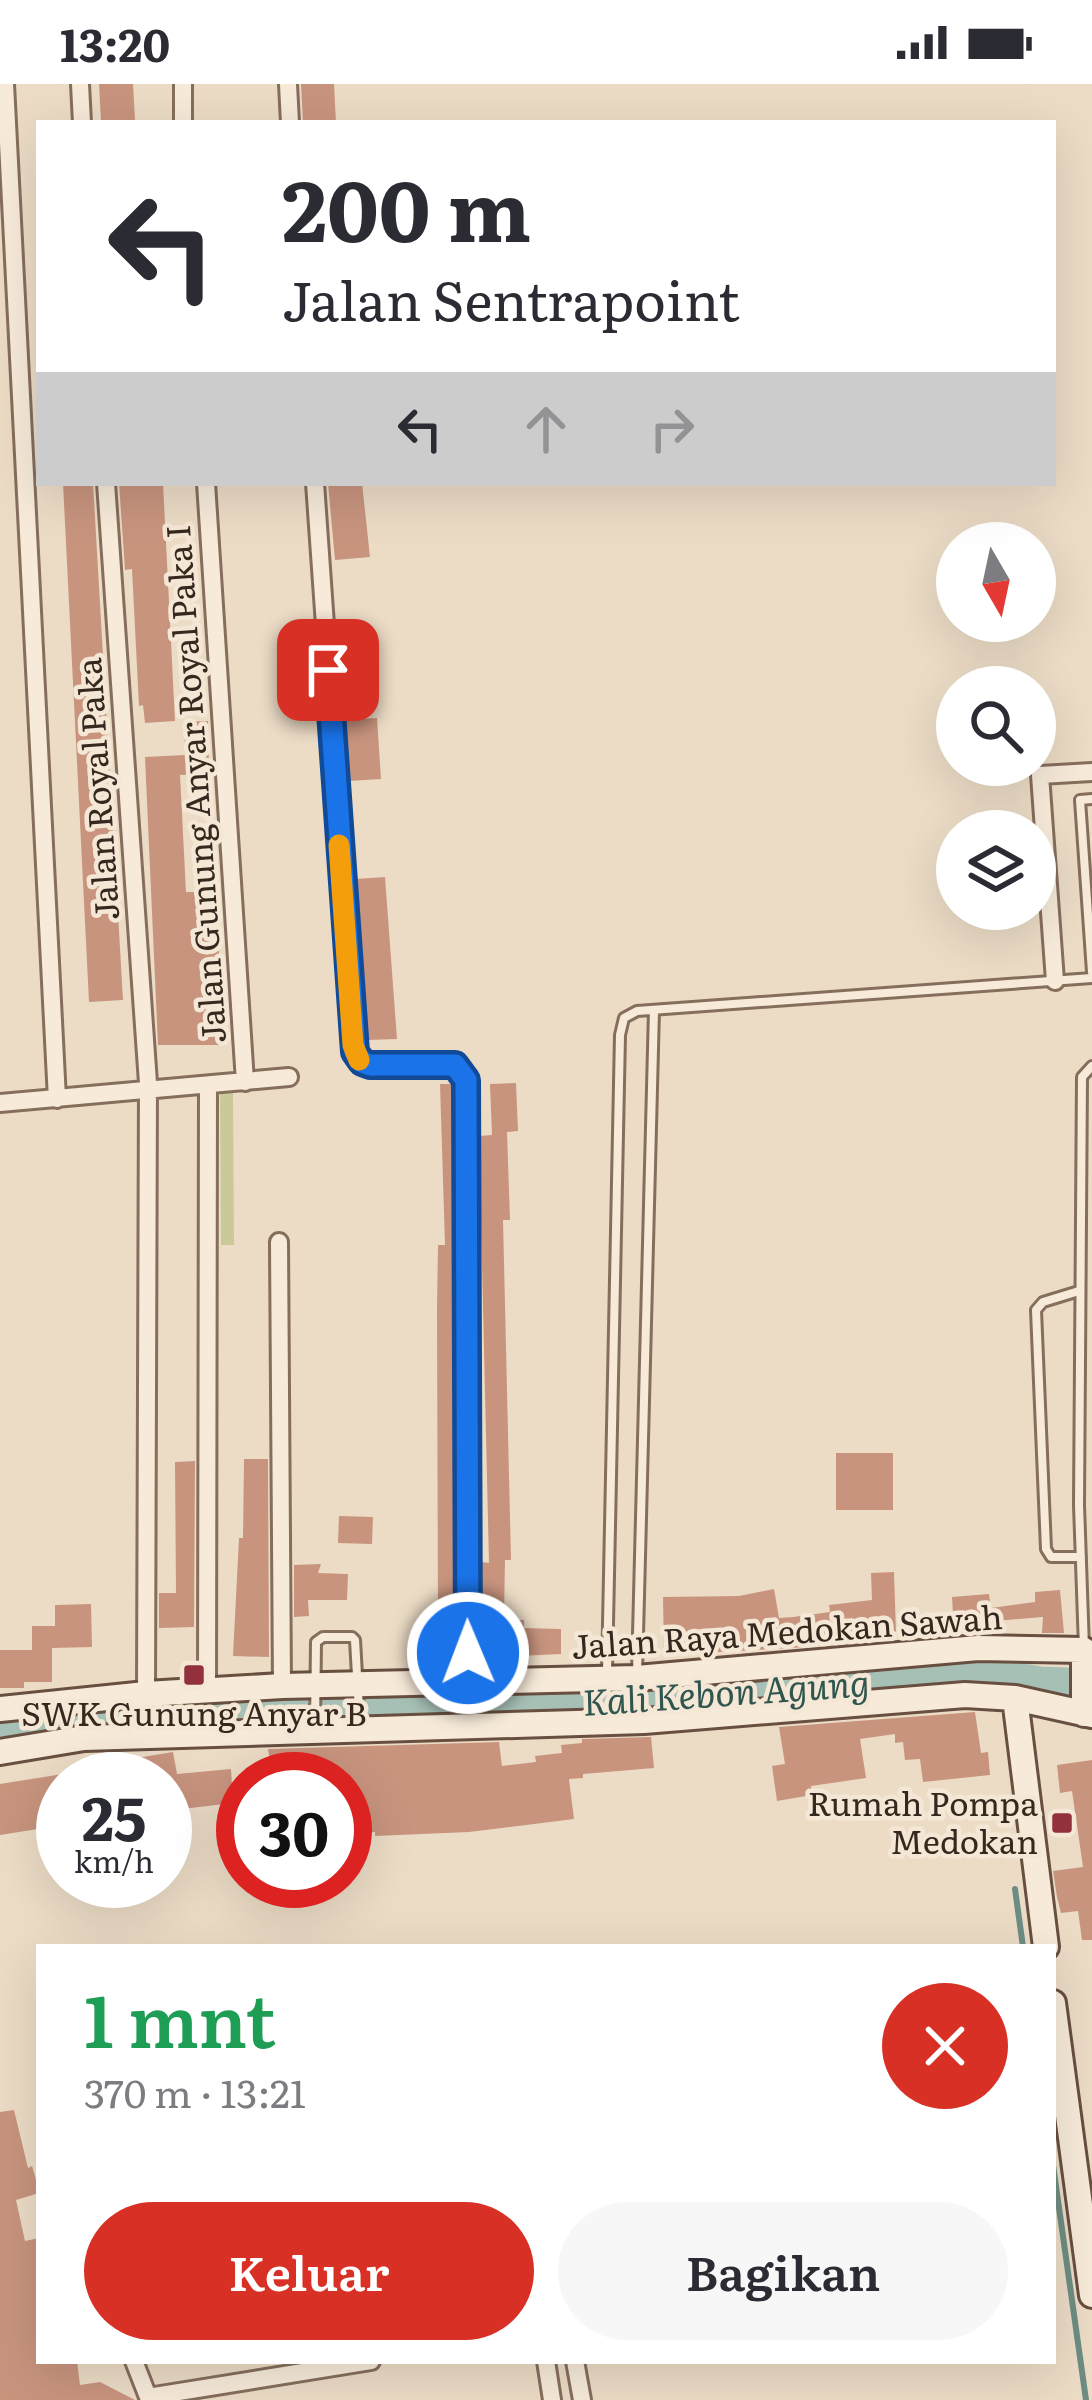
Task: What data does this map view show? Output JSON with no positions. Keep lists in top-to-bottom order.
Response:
{
  "streets": {
    "street": ["Jalan Gunung Anyar Royal Paka I", "Jalan Royal Paka", "Jalan Raya Medokan Sawah"]
  },
  "crossings": [
    ["Jalan Royal Paka", "Jalan Raya Medokan Sawah"]
  ],
  "water": ["Kali Kebon Agung"],
  "places": {
    "transit": ["SWK Gunung Anyar B", "Rumah Pompa Medokan"]
  },
  "north": "bottom",
  "page": {
    "status": "13:20",
    "turn": ["200 m", "Jalan Sentrapoint"],
    "speed": "25 km/h",
    "limit": "30",
    "heading": ["1 mnt", "370 m · 13:21"],
    "buttons": ["Keluar", "Bagikan"]
  }
}
